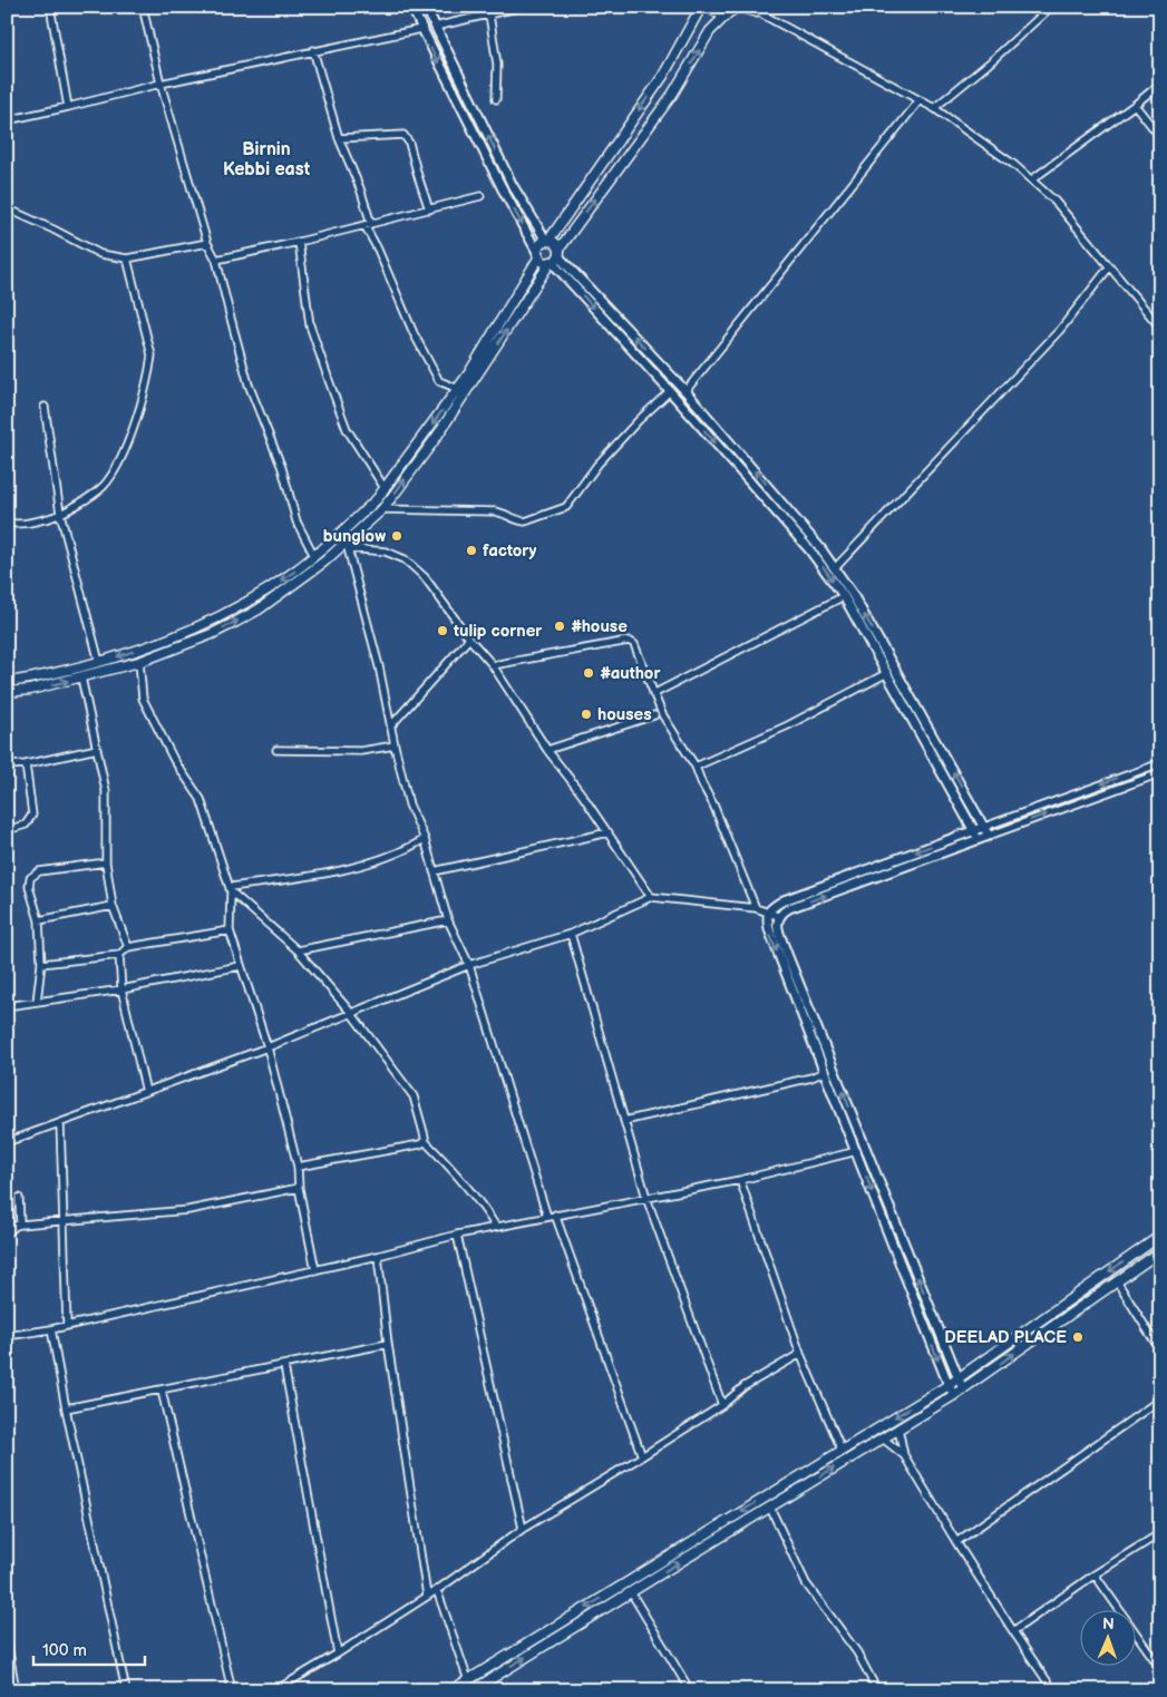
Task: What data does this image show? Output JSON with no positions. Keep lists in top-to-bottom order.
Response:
{
  "districts": ["Birnin Kebbi east"],
  "places": [
    "bunglow",
    "factory",
    "#house",
    "tulip corner",
    "#author",
    "houses",
    "DEELAD PLACE"
  ],
  "scale_bar": "100 m",
  "north": "top"
}
